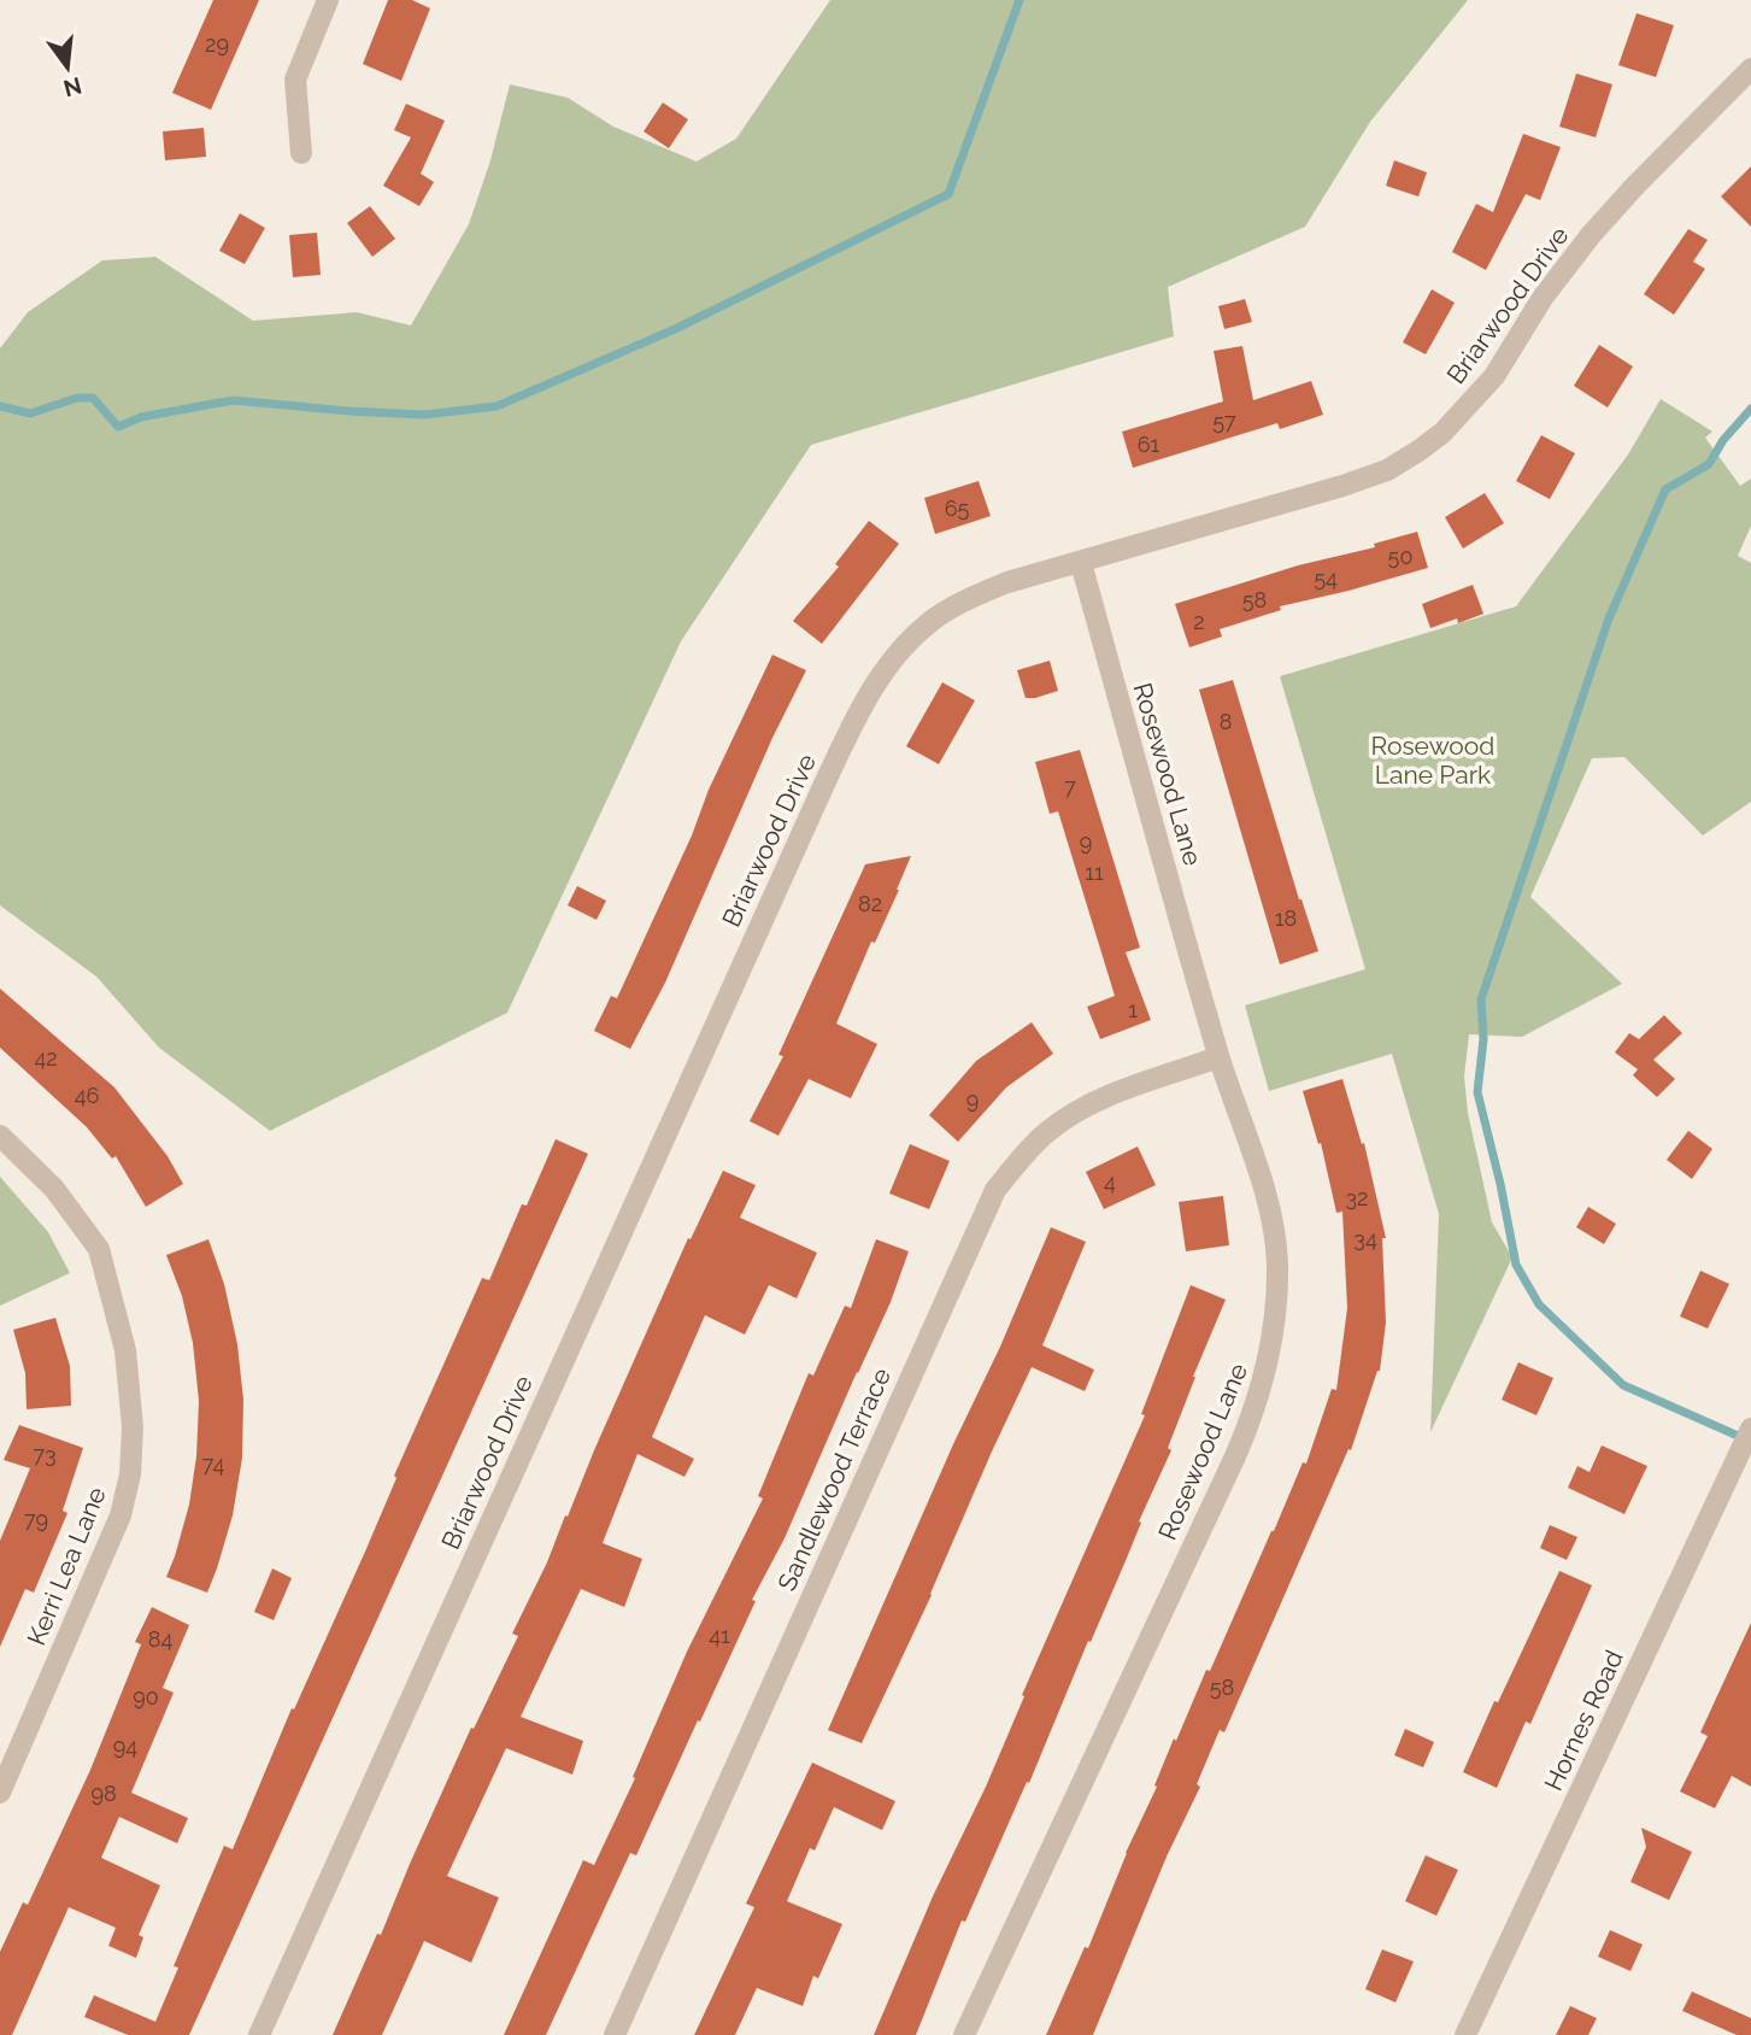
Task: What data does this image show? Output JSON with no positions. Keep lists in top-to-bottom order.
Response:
{
  "streets": {
    "street": [
      "Briarwood Drive",
      "Rosewood Lane",
      "Sandlewood Terrace",
      "Kerri Lea Lane",
      "Hornes Road"
    ]
  },
  "crossings": [
    ["Briarwood Drive", "Rosewood Lane"],
    ["Rosewood Lane", "Sandlewood Terrace"]
  ],
  "parks": ["Rosewood Lane Park"],
  "house_numbers": [
    "29",
    "57",
    "61",
    "65",
    "50",
    "54",
    "58",
    "2",
    "8",
    "7",
    "9",
    "11",
    "82",
    "18",
    "1",
    "42",
    "46",
    "9",
    "4",
    "32",
    "34",
    "73",
    "74",
    "79",
    "41",
    "84",
    "58",
    "90",
    "94",
    "98"
  ],
  "north": "bottom"
}
